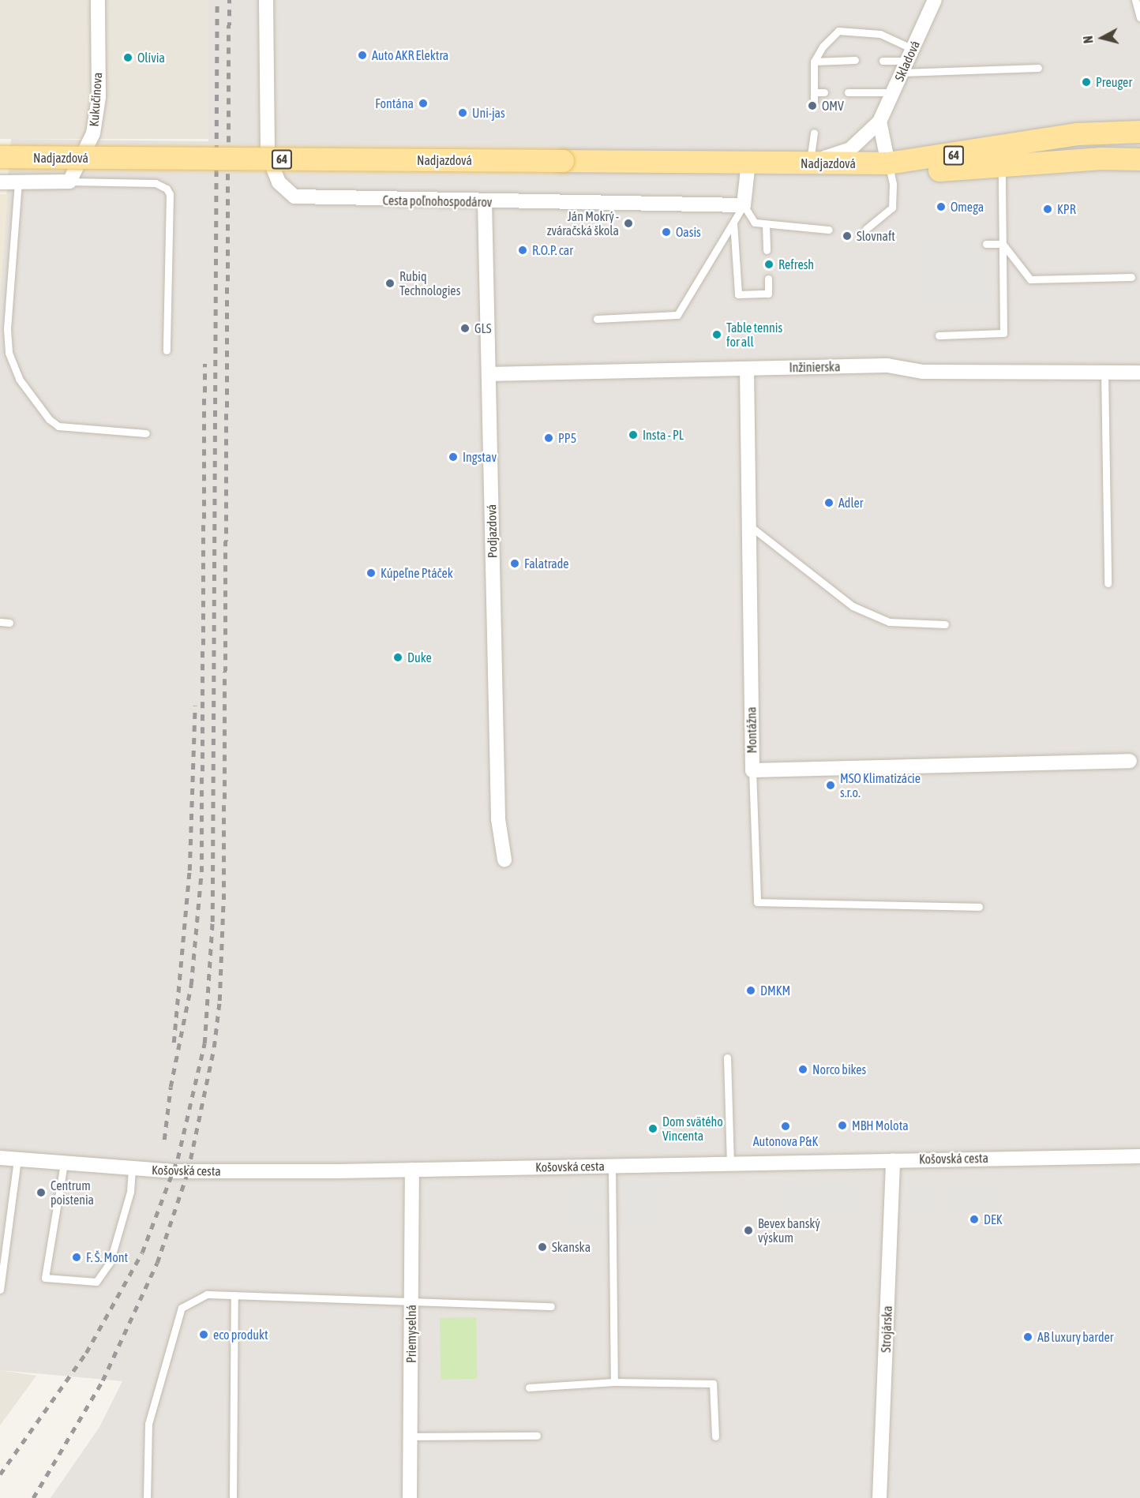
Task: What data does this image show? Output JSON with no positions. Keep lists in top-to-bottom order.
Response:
{
  "streets": {
    "main road": ["64", "Nadjazdová"],
    "street": [
      "Skladová",
      "Kukučínova",
      "Cesta poľnohospodárov",
      "Inžinierska",
      "Podjazdová",
      "Montážna",
      "Košovská cesta",
      "Strojárska",
      "Priemyselná"
    ]
  },
  "crossings": [
    ["Skladová", "Nadjazdová"],
    ["Cesta poľnohospodárov", "Podjazdová"],
    ["Inžinierska", "Podjazdová"],
    ["Inžinierska", "Montážna"],
    ["Košovská cesta", "Strojárska"],
    ["Košovská cesta", "Priemyselná"]
  ],
  "places": [
    "Auto AKR Elektra",
    "Olívia",
    "Preuger",
    "Fontána",
    "OMV",
    "Uni-jas",
    "Omega",
    "KPR",
    "Ján Mokrý - zváračská škola",
    "Oasis",
    "Slovnaft",
    "R.O.P. car",
    "Refresh",
    "Rubiq Technologies",
    "GLS",
    "Table tennis for all",
    "Insta - PL",
    "PP5",
    "Ingstav",
    "Adler",
    "Falatrade",
    "Kúpeľne Ptáček",
    "Duke",
    "MSO Klimatizácie s.r.o.",
    "DMKM",
    "Norco bikes",
    "MBH Molota",
    "Autonova P&K",
    "Dom svätého Vincenta",
    "Centrum poistenia",
    "DEK",
    "Bevex banský výskum",
    "Skanska",
    "F. Š. Mont",
    "eco produkt",
    "AB luxury barder"
  ],
  "north": "left"
}
